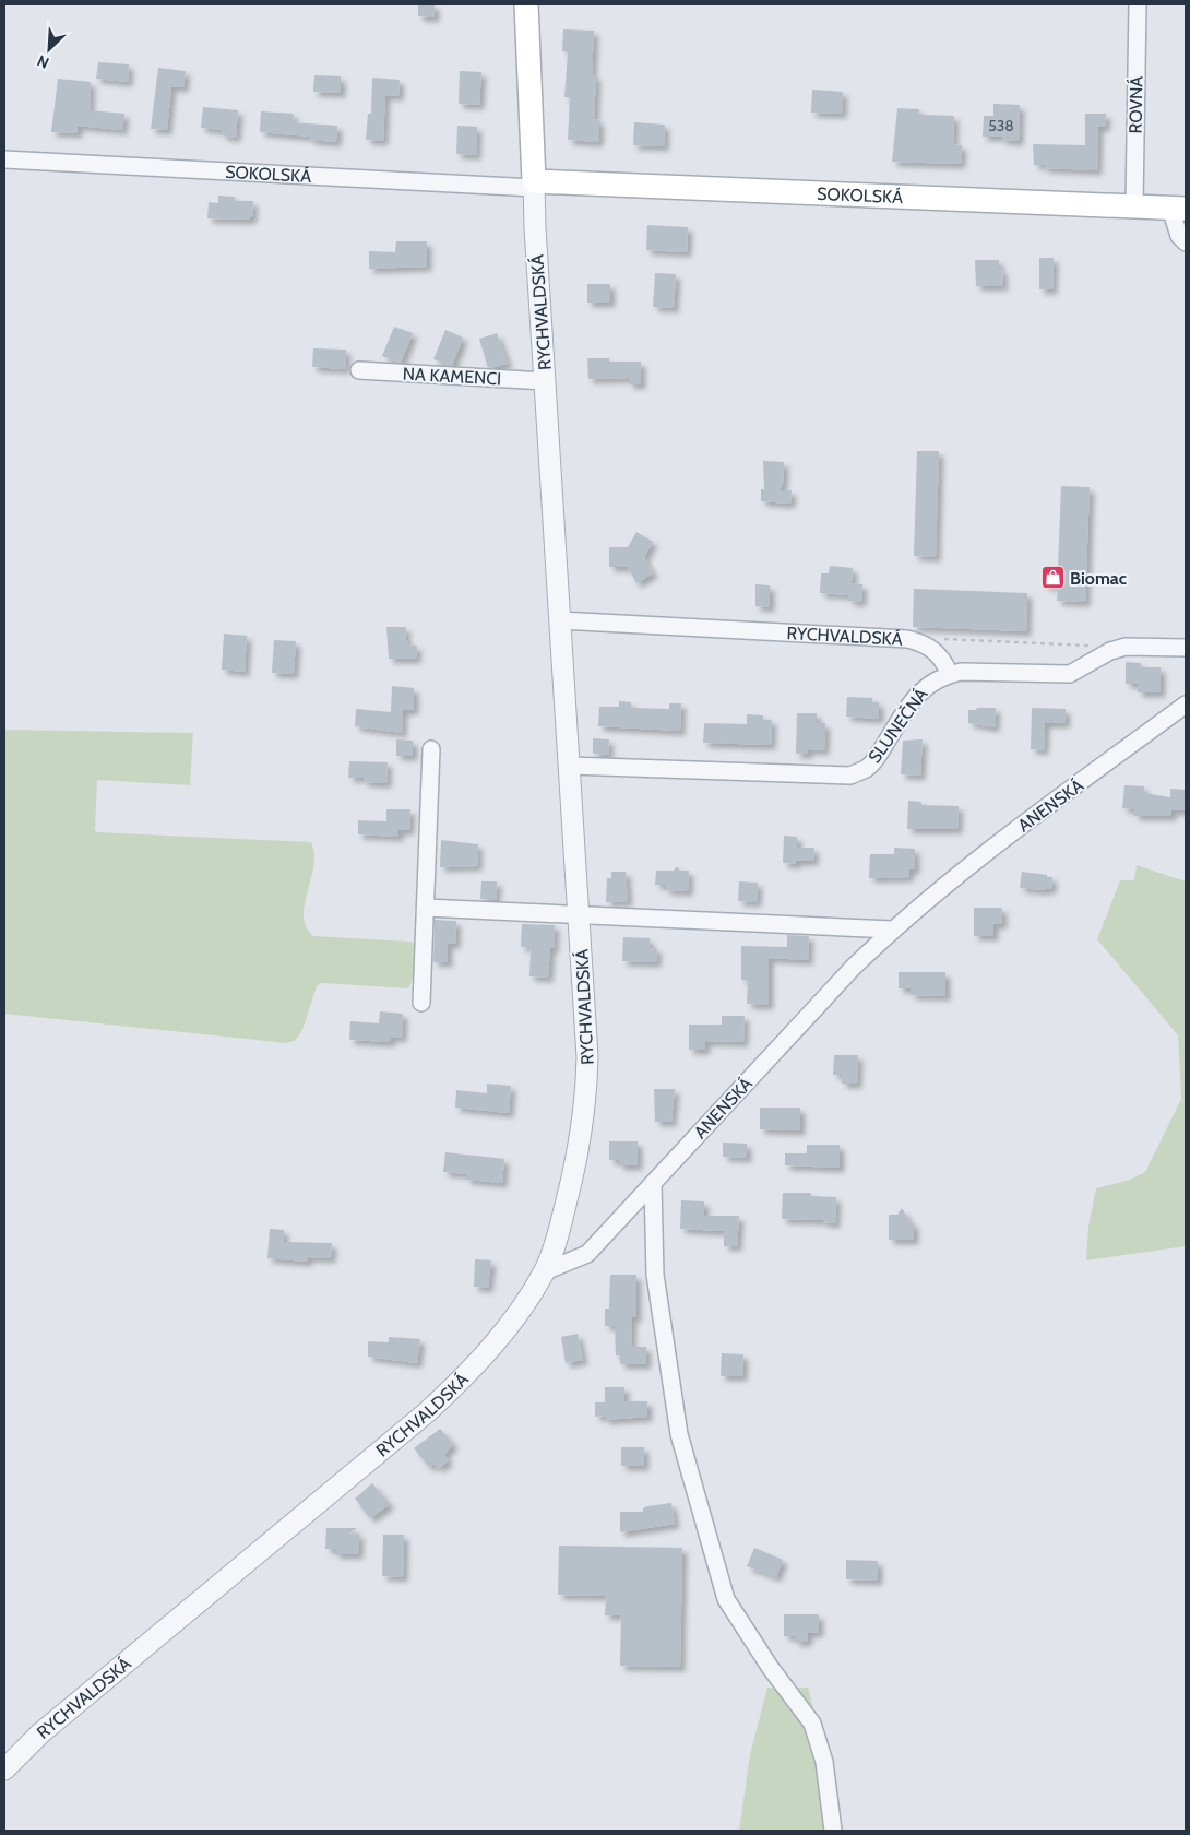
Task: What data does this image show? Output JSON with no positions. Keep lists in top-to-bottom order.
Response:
{
  "streets": {
    "main road": ["SOKOLSKÁ", "RYCHVALDSKÁ"],
    "street": [
      "ROVNÁ",
      "NA KAMENCI",
      "SLUNEČNÁ",
      "ANENSKÁ"
    ]
  },
  "crossings": [
    ["ROVNÁ", "SOKOLSKÁ"],
    ["SOKOLSKÁ", "RYCHVALDSKÁ"],
    ["RYCHVALDSKÁ", "NA KAMENCI"],
    ["RYCHVALDSKÁ", "SLUNEČNÁ"],
    ["RYCHVALDSKÁ", "ANENSKÁ"]
  ],
  "places": {
    "shop": ["Biomac"]
  },
  "house_numbers": ["538"],
  "north": "bottom left"
}
